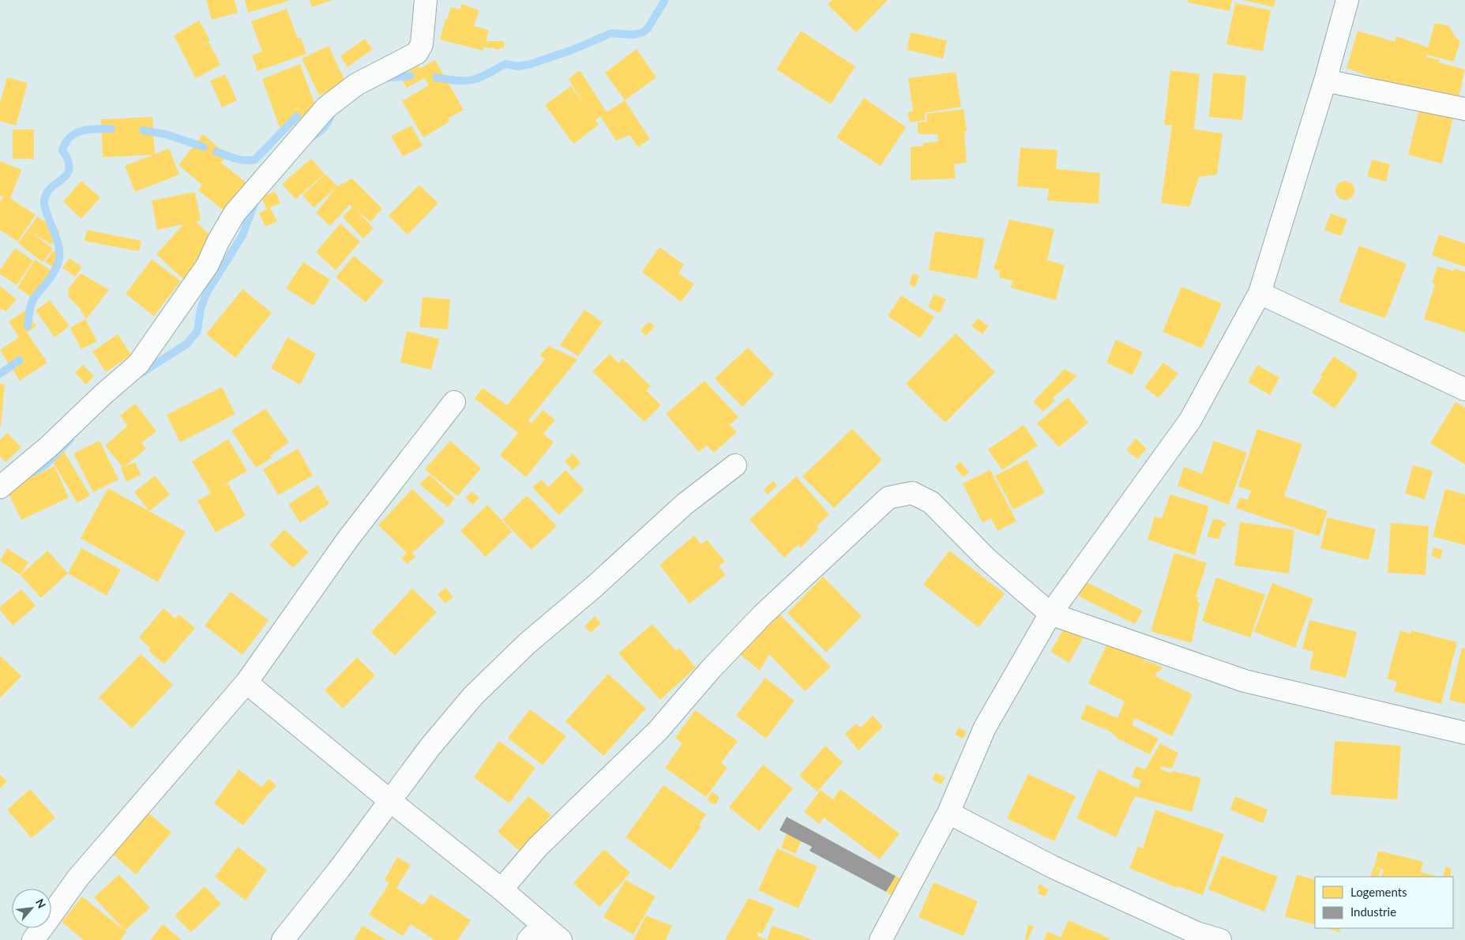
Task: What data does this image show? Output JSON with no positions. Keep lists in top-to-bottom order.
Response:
{
  "legend": ["Logements", "Industrie"],
  "north": "top right"
}
